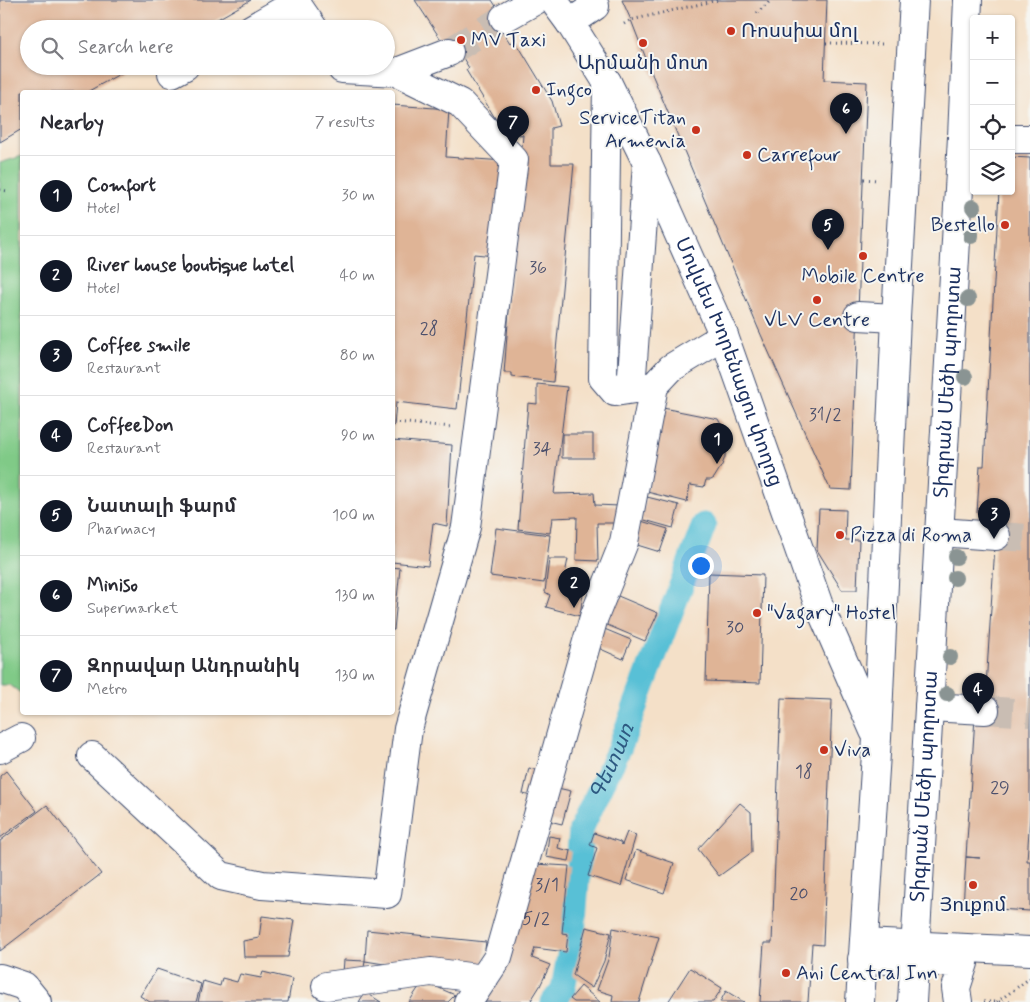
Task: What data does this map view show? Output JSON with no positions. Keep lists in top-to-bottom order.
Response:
{
  "streets": {
    "main road": ["Մովսես Խորենացու փողոց", "Տիգրան Մեծի պողոտա"]
  },
  "water": ["Գետառ"],
  "places": [
    "Ռոսսիա մոլ",
    "MV Taxi",
    "Արմանի մոտ",
    "Ingco",
    "ServiceTitan Armenia",
    "Carrefour",
    "Bestello",
    "Mobile Centre",
    "VLV Centre",
    "Pizza di Roma",
    "\"Vagary\" Hostel",
    "Viva",
    "Յուքոմ",
    "Ani Central Inn"
  ],
  "house_numbers": [
    "36",
    "28",
    "31/2",
    "34",
    "30",
    "18",
    "29",
    "3/1",
    "20",
    "5/2"
  ],
  "page": {
    "map_buttons": ["+", "−"],
    "search": "Search here",
    "heading": ["Nearby", "7 results"],
    "pins": [
      "6",
      "7",
      "5",
      "1",
      "3",
      "2",
      "4"
    ],
    "list": [
      {
        "mark": "1",
        "name": "Comfort",
        "note": "Hotel",
        "value": "30 m"
      },
      {
        "mark": "2",
        "name": "River house boutique hotel",
        "note": "Hotel",
        "value": "40 m"
      },
      {
        "mark": "3",
        "name": "Coffee smile",
        "note": "Restaurant",
        "value": "80 m"
      },
      {
        "mark": "4",
        "name": "CoffeeDon",
        "note": "Restaurant",
        "value": "90 m"
      },
      {
        "mark": "5",
        "name": "Նատալի ֆարմ",
        "note": "Pharmacy",
        "value": "100 m"
      },
      {
        "mark": "6",
        "name": "Miniso",
        "note": "Supermarket",
        "value": "130 m"
      },
      {
        "mark": "7",
        "name": "Զորավար Անդրանիկ",
        "note": "Metro",
        "value": "130 m"
      }
    ]
  }
}
